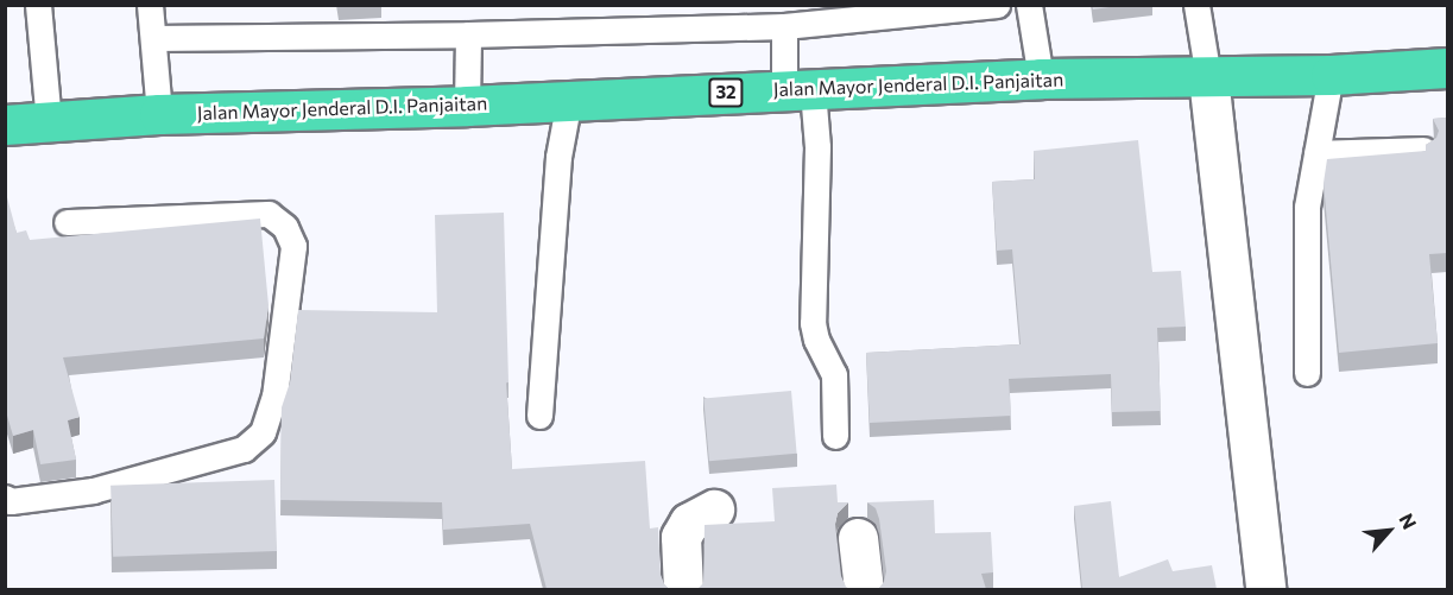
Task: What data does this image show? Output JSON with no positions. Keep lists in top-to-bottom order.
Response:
{
  "streets": {
    "highway": ["Jalan Mayor Jenderal D.I. Panjaitan", "32"]
  },
  "north": "top right"
}
